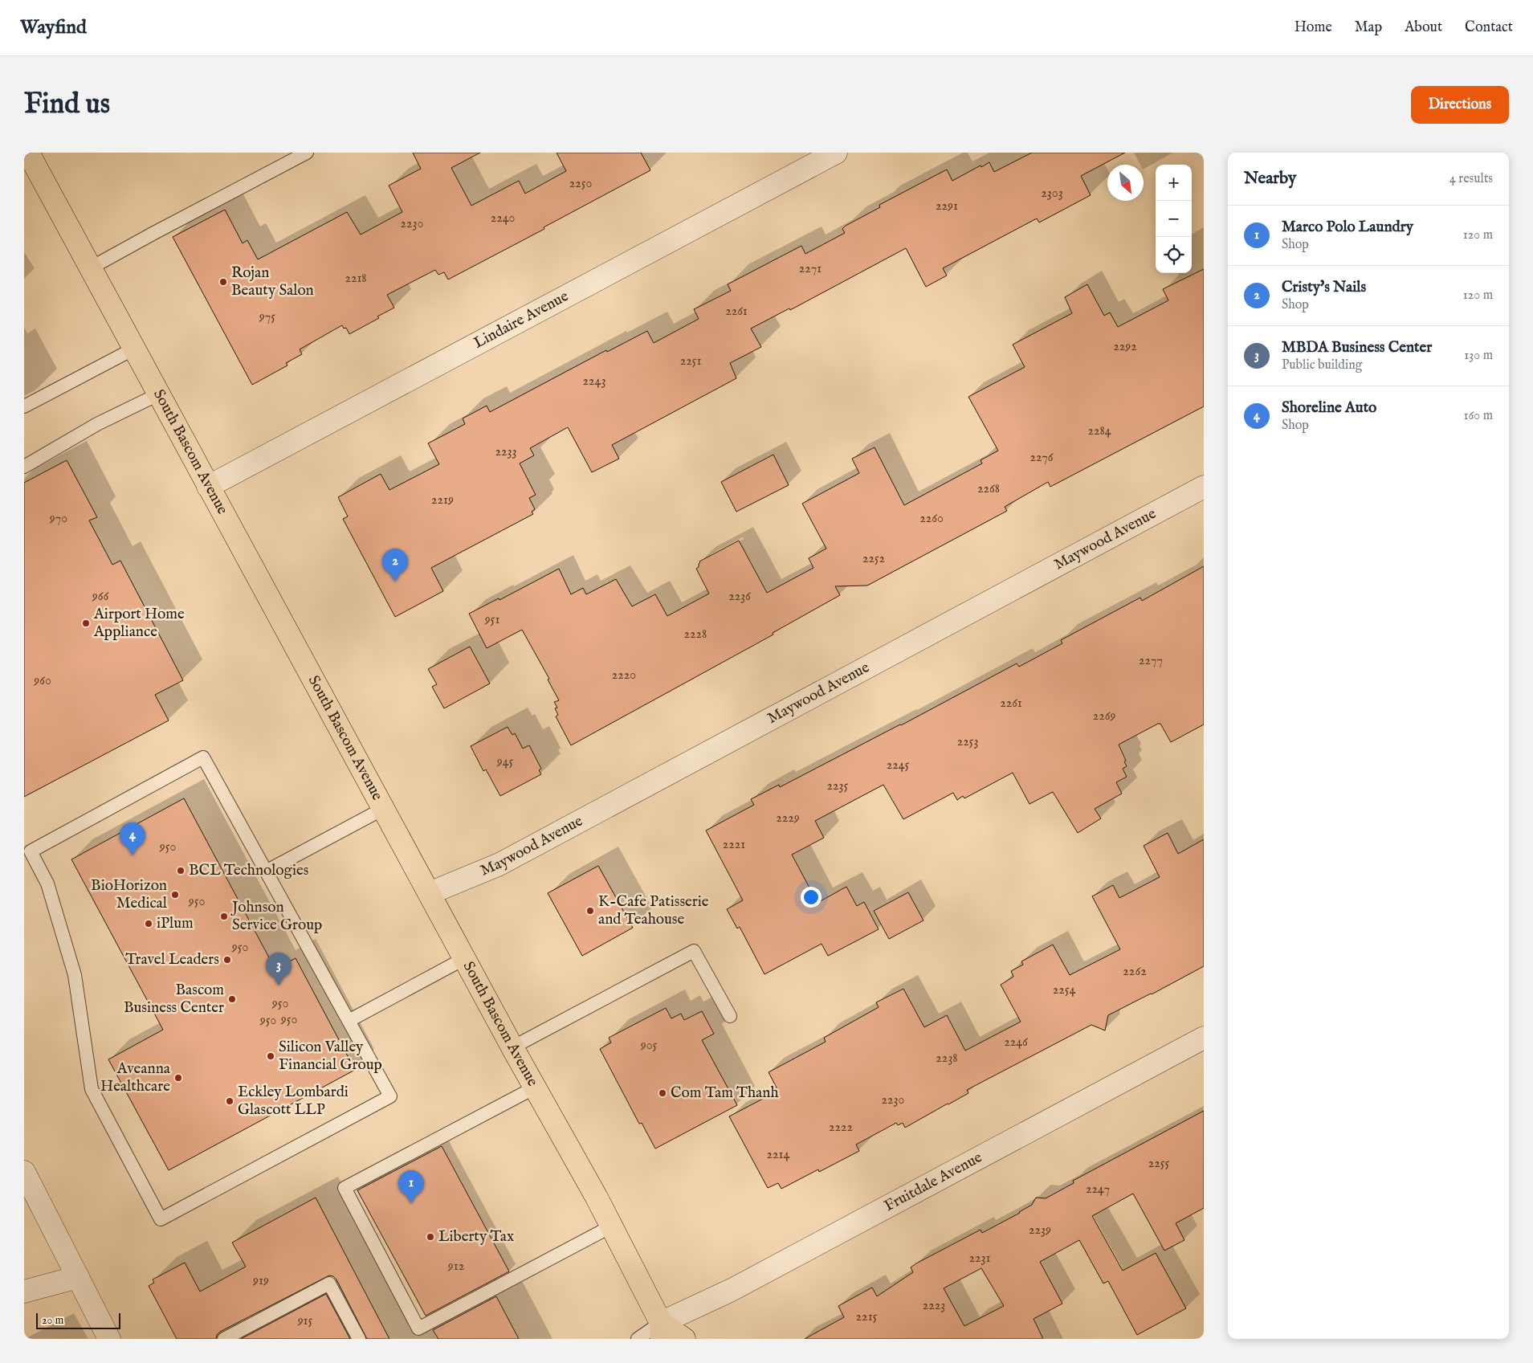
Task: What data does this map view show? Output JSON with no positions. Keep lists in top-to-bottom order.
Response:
{
  "streets": {
    "main road": ["South Bascom Avenue"],
    "street": ["Lindaire Avenue", "Maywood Avenue", "Fruitdale Avenue"]
  },
  "crossings": [
    ["Lindaire Avenue", "South Bascom Avenue"],
    ["South Bascom Avenue", "Maywood Avenue"],
    ["South Bascom Avenue", "Fruitdale Avenue"]
  ],
  "places": [
    "Rojan Beauty Salon",
    "Airport Home Appliance",
    "BCL Technologies",
    "BioHorizon Medical",
    "K-Cafe Patisserie and Teahouse",
    "Johnson Service Group",
    "iPlum",
    "Travel Leaders",
    "Bascom Business Center",
    "Silicon Valley Financial Group",
    "Aveanna Healthcare",
    "Com Tam Thanh",
    "Eckley Lombardi Glascott LLP",
    "Liberty Tax"
  ],
  "house_numbers": [
    "2250",
    "2303",
    "2291",
    "2240",
    "2230",
    "2271",
    "2218",
    "2261",
    "975",
    "2292",
    "2251",
    "2243",
    "2284",
    "2233",
    "2276",
    "2268",
    "2219",
    "970",
    "2260",
    "2252",
    "966",
    "2236",
    "951",
    "2228",
    "2277",
    "2220",
    "960",
    "2261",
    "2269",
    "2253",
    "945",
    "2245",
    "2235",
    "2229",
    "2221",
    "950",
    "950",
    "950",
    "2262",
    "2254",
    "950",
    "950",
    "950",
    "2246",
    "905",
    "2238",
    "2230",
    "2222",
    "2214",
    "2255",
    "2247",
    "2239",
    "2231",
    "912",
    "919",
    "2223",
    "2215",
    "915"
  ],
  "scale_bar": "20 m",
  "north": "bottom right",
  "page": {
    "header": "Wayfind",
    "nav": [
      "Home",
      "Map",
      "About",
      "Contact"
    ],
    "buttons": "Directions",
    "title": "Find us",
    "heading": ["Nearby", "4 results"],
    "map_buttons": ["+", "−"],
    "list": [
      {
        "mark": "1",
        "name": "Marco Polo Laundry",
        "note": "Shop",
        "value": "120 m"
      },
      {
        "mark": "2",
        "name": "Cristy's Nails",
        "note": "Shop",
        "value": "120 m"
      },
      {
        "mark": "3",
        "name": "MBDA Business Center",
        "note": "Public building",
        "value": "130 m"
      },
      {
        "mark": "4",
        "name": "Shoreline Auto",
        "note": "Shop",
        "value": "160 m"
      }
    ],
    "pins": [
      "2",
      "4",
      "3",
      "1"
    ],
    "scale": "20 m"
  }
}
